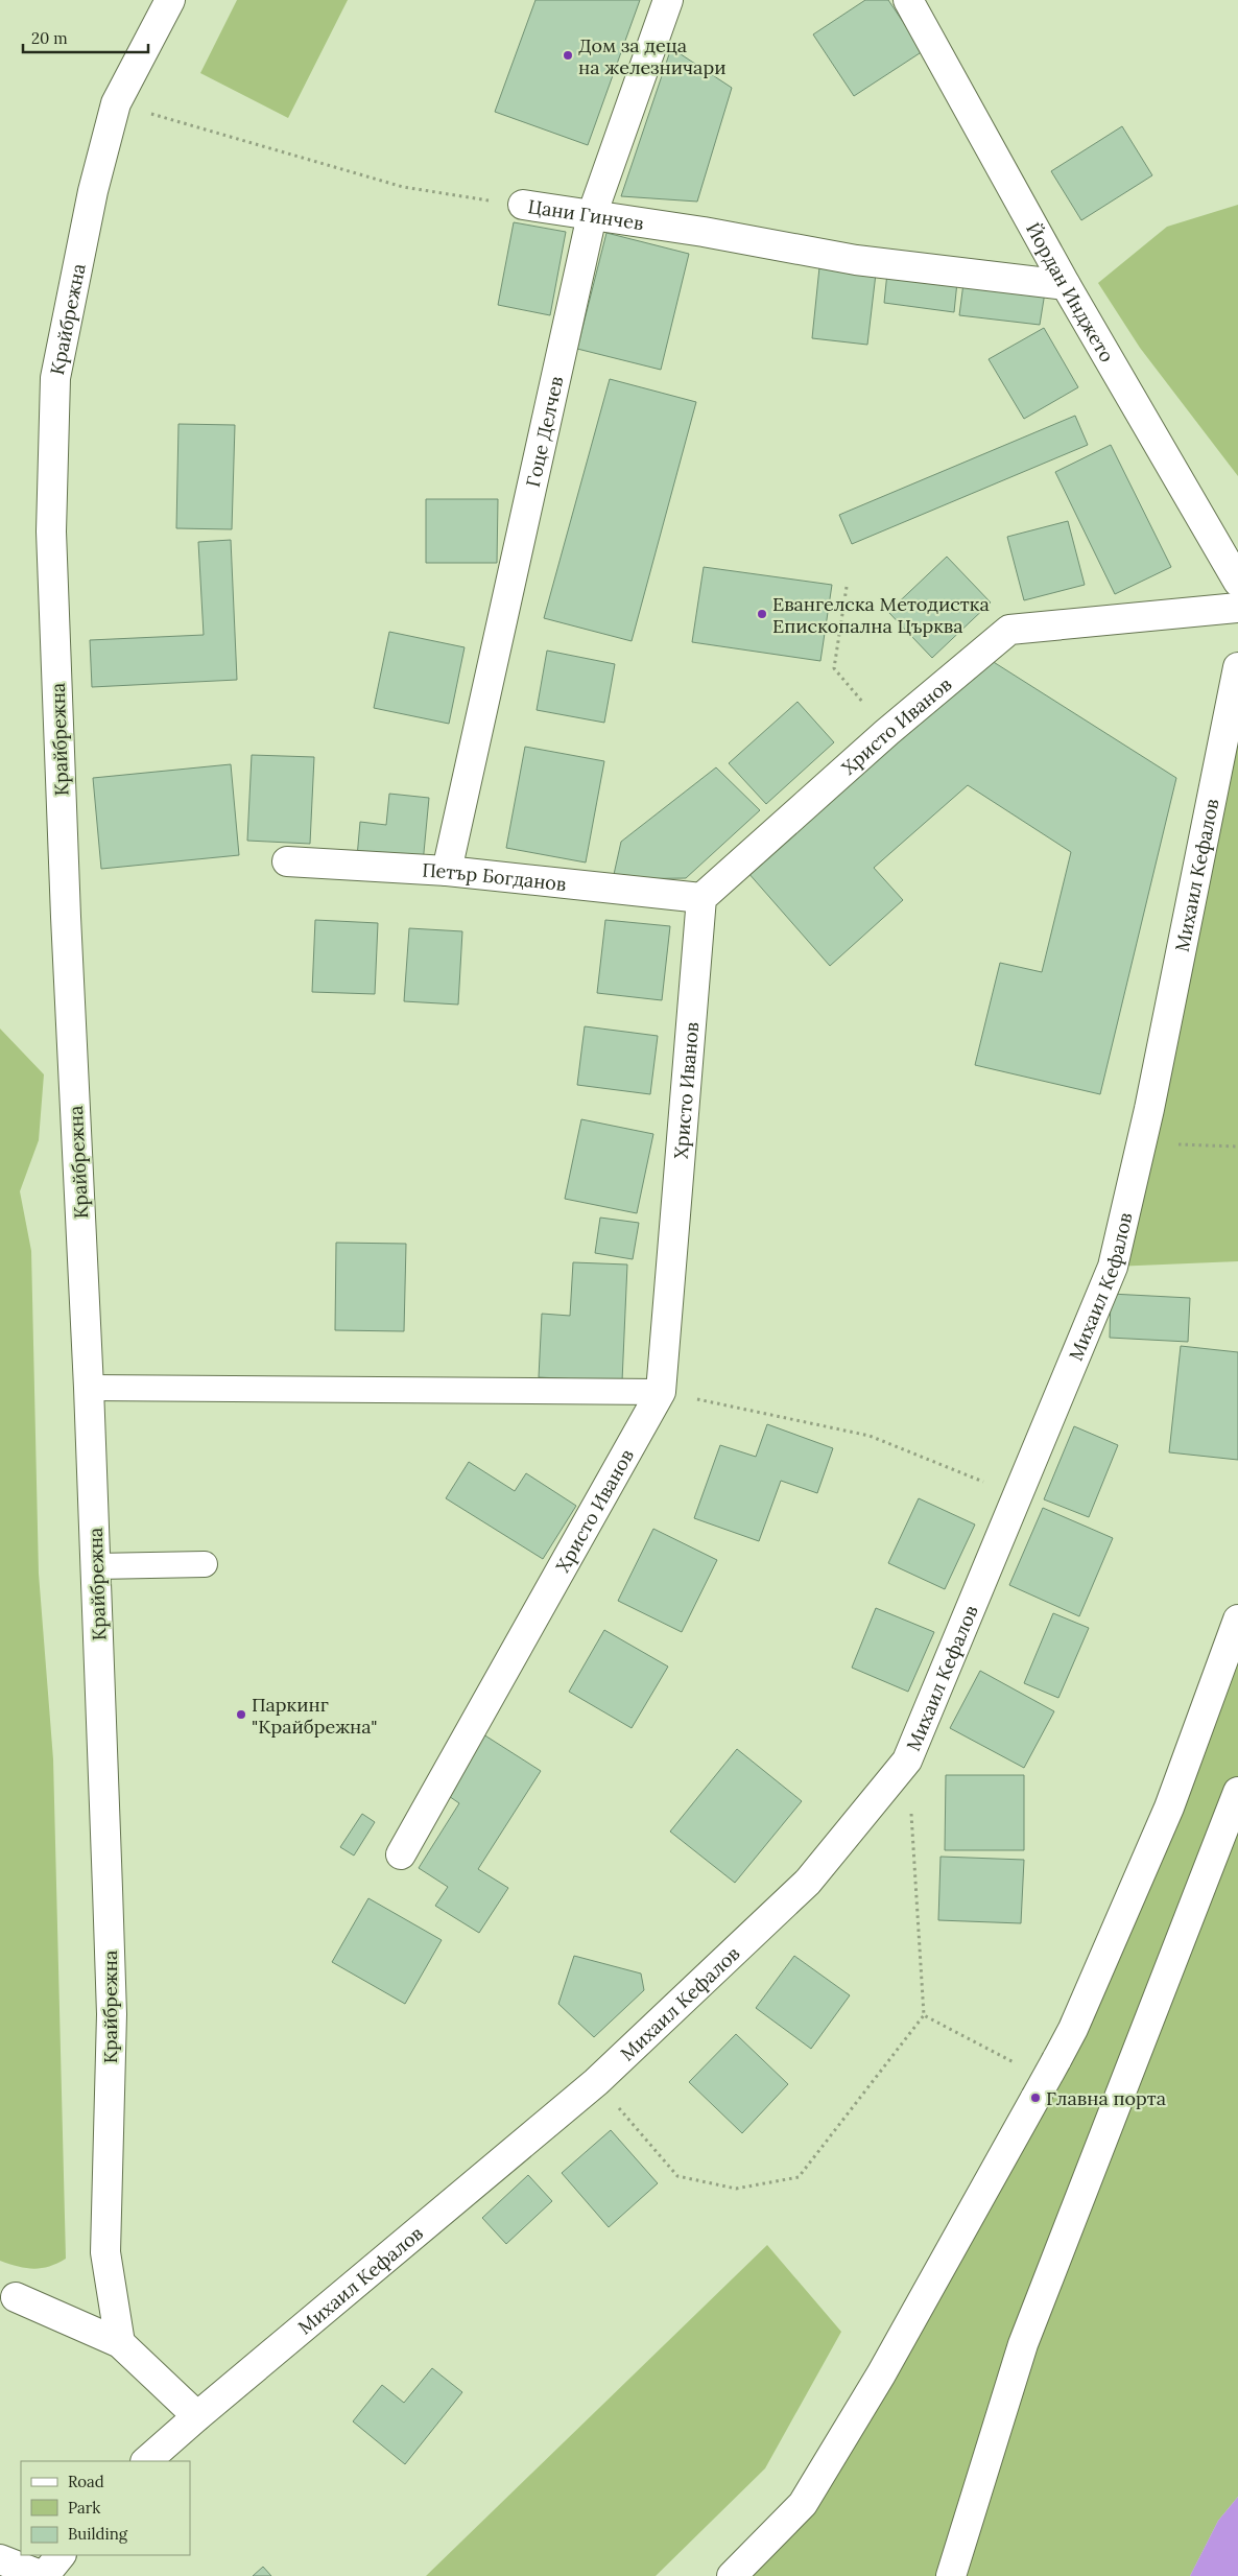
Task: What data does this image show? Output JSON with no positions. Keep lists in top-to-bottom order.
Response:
{
  "streets": {
    "street": [
      "Цани Гинчев",
      "Йордан Инджето",
      "Крайбрежна",
      "Гоце Делчев",
      "Христо Иванов",
      "Михаил Кефалов",
      "Петър Богданов"
    ]
  },
  "crossings": [
    ["Цани Гинчев", "Йордан Инджето"],
    ["Цани Гинчев", "Крайбрежна"],
    ["Цани Гинчев", "Гоце Делчев"],
    ["Гоце Делчев", "Петър Богданов"],
    ["Христо Иванов", "Петър Богданов"]
  ],
  "places": [
    "Дом за деца на железничари",
    "Евангелска Методистка Епископална Църква",
    "Паркинг \"Крайбрежна\"",
    "Главна порта"
  ],
  "legend": ["Road", "Park", "Building"],
  "scale_bar": "20 m"
}
